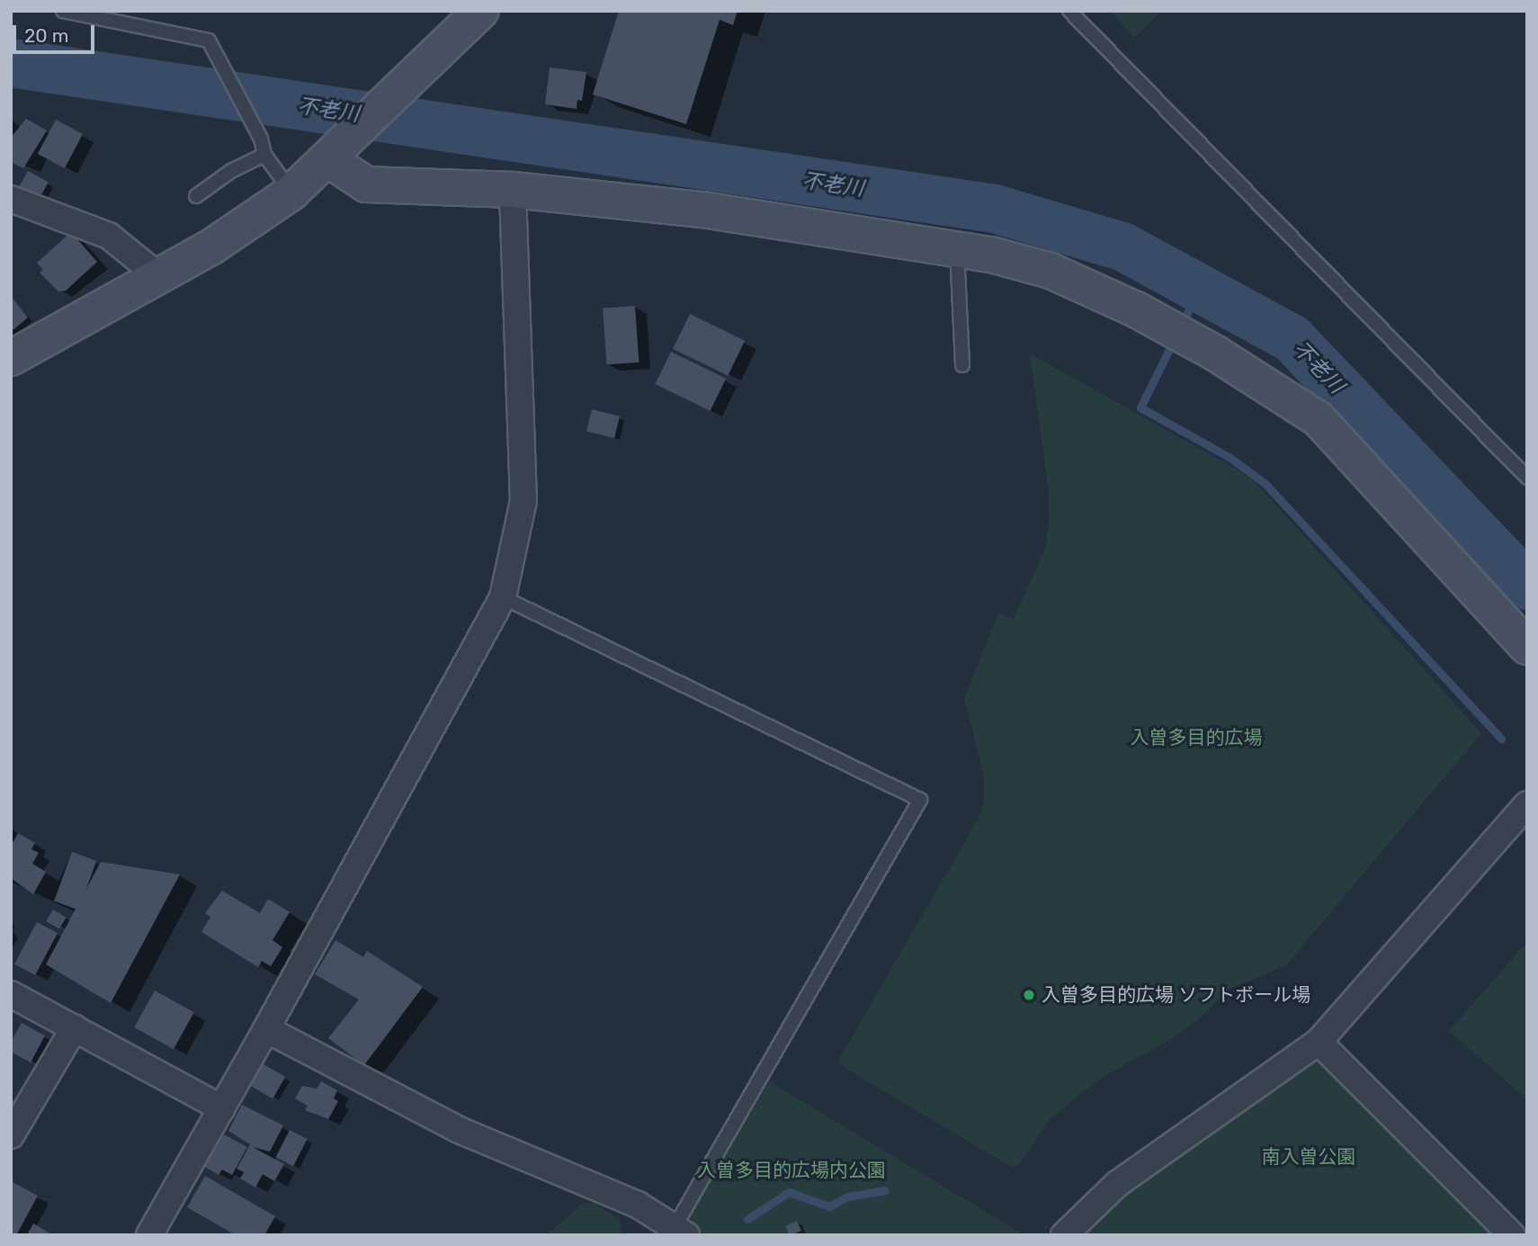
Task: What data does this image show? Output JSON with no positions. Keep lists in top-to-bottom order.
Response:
{
  "water": ["不老川"],
  "parks": ["入曽多目的広場", "南入曽公園", "入曽多目的広場内公園"],
  "places": ["入曽多目的広場 ソフトボール場"],
  "scale_bar": "20 m"
}
